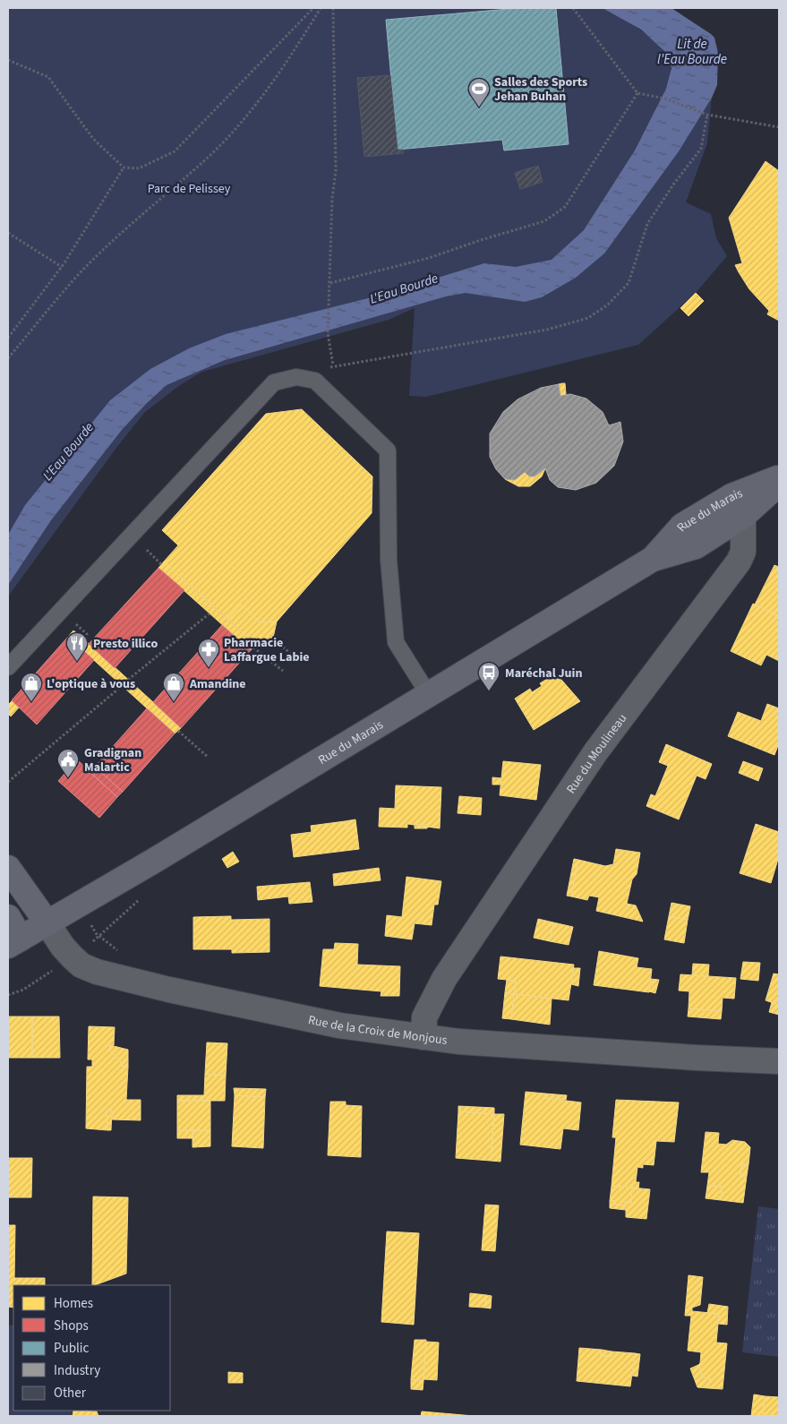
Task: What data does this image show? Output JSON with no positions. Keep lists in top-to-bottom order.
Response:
{
  "streets": {
    "main road": ["Rue du Marais"],
    "street": ["Rue du Moulineau", "Rue de la Croix de Monjous"]
  },
  "crossings": [
    ["Rue du Marais", "Rue du Moulineau"],
    ["Rue du Marais", "Rue de la Croix de Monjous"],
    ["Rue du Moulineau", "Rue de la Croix de Monjous"]
  ],
  "water": ["Lit de l'Eau Bourde", "L'Eau Bourde"],
  "parks": ["Parc de Pelissey"],
  "places": {
    "sports": ["Salles des Sports Jehan Buhan"],
    "restaurant": ["Presto illico"],
    "pharmacy": ["Pharmacie Laffargue Labie"],
    "bus stop": ["Maréchal Juin"],
    "shop": ["L'optique à vous", "Amandine"],
    "public building": ["Gradignan Malartic"]
  },
  "legend": [
    "Homes",
    "Shops",
    "Public",
    "Industry",
    "Other"
  ]
}
